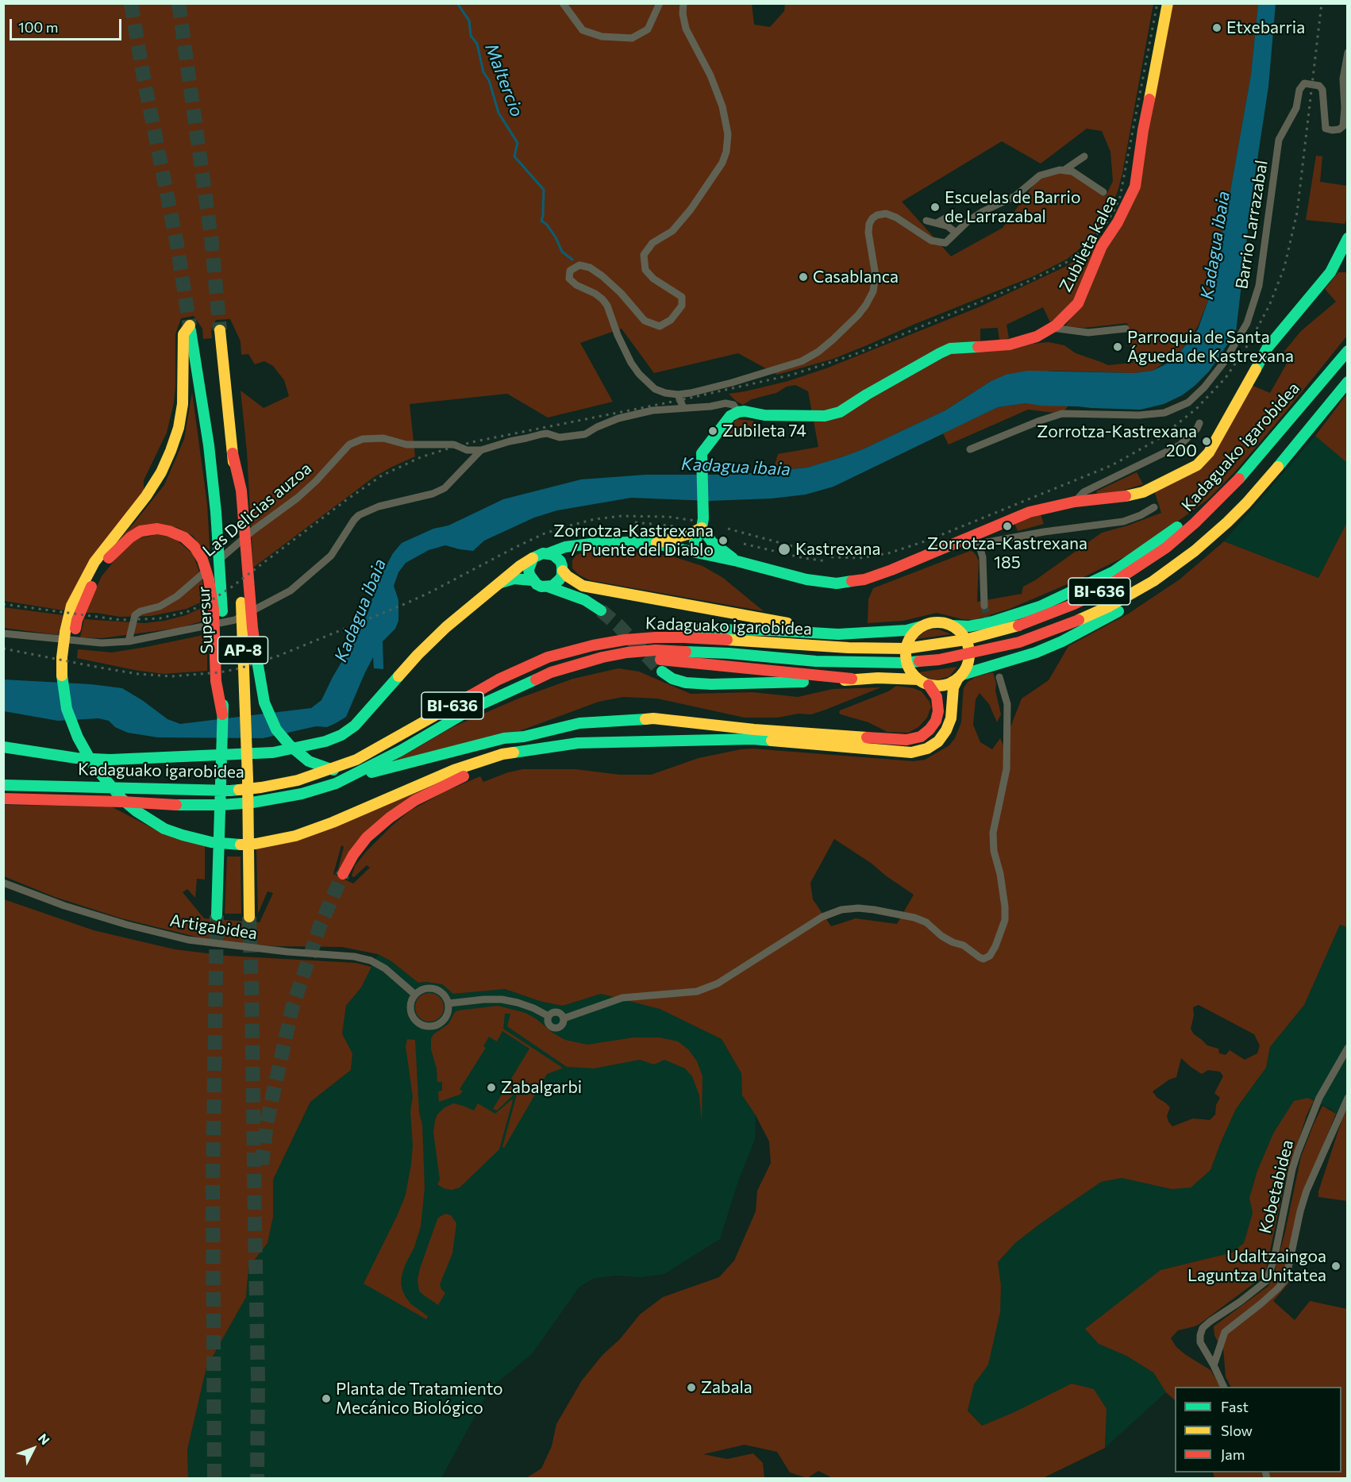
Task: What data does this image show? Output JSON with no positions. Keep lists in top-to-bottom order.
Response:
{
  "streets": {
    "main road": [
      "Zubileta kalea",
      "Kadaguako igarobidea",
      "BI-636",
      "Supersur",
      "AP-8"
    ],
    "street": [
      "Barrio Larrazabal",
      "Las Delicias auzoa",
      "Artigabidea",
      "Kobetabidea"
    ]
  },
  "crossings": [
    ["Zubileta kalea", "Las Delicias auzoa"]
  ],
  "water": ["Maltercio", "Kadagua ibaia"],
  "places": [
    "Etxebarria",
    "Escuelas de Barrio de Larrazabal",
    "Casablanca",
    "Parroquia de Santa Águeda de Kastrexana",
    "Zubileta 74",
    "Zorrotza-Kastrexana 200",
    "Zorrotza-Kastrexana 185",
    "Zorrotza-Kastrexana / Puente del Diablo",
    "Kastrexana",
    "Zabalgarbi",
    "Udaltzaingoa Laguntza Unitatea",
    "Zabala",
    "Planta de Tratamiento Mecánico Biológico"
  ],
  "legend": ["Fast", "Slow", "Jam"],
  "scale_bar": "100 m",
  "north": "top right"
}
